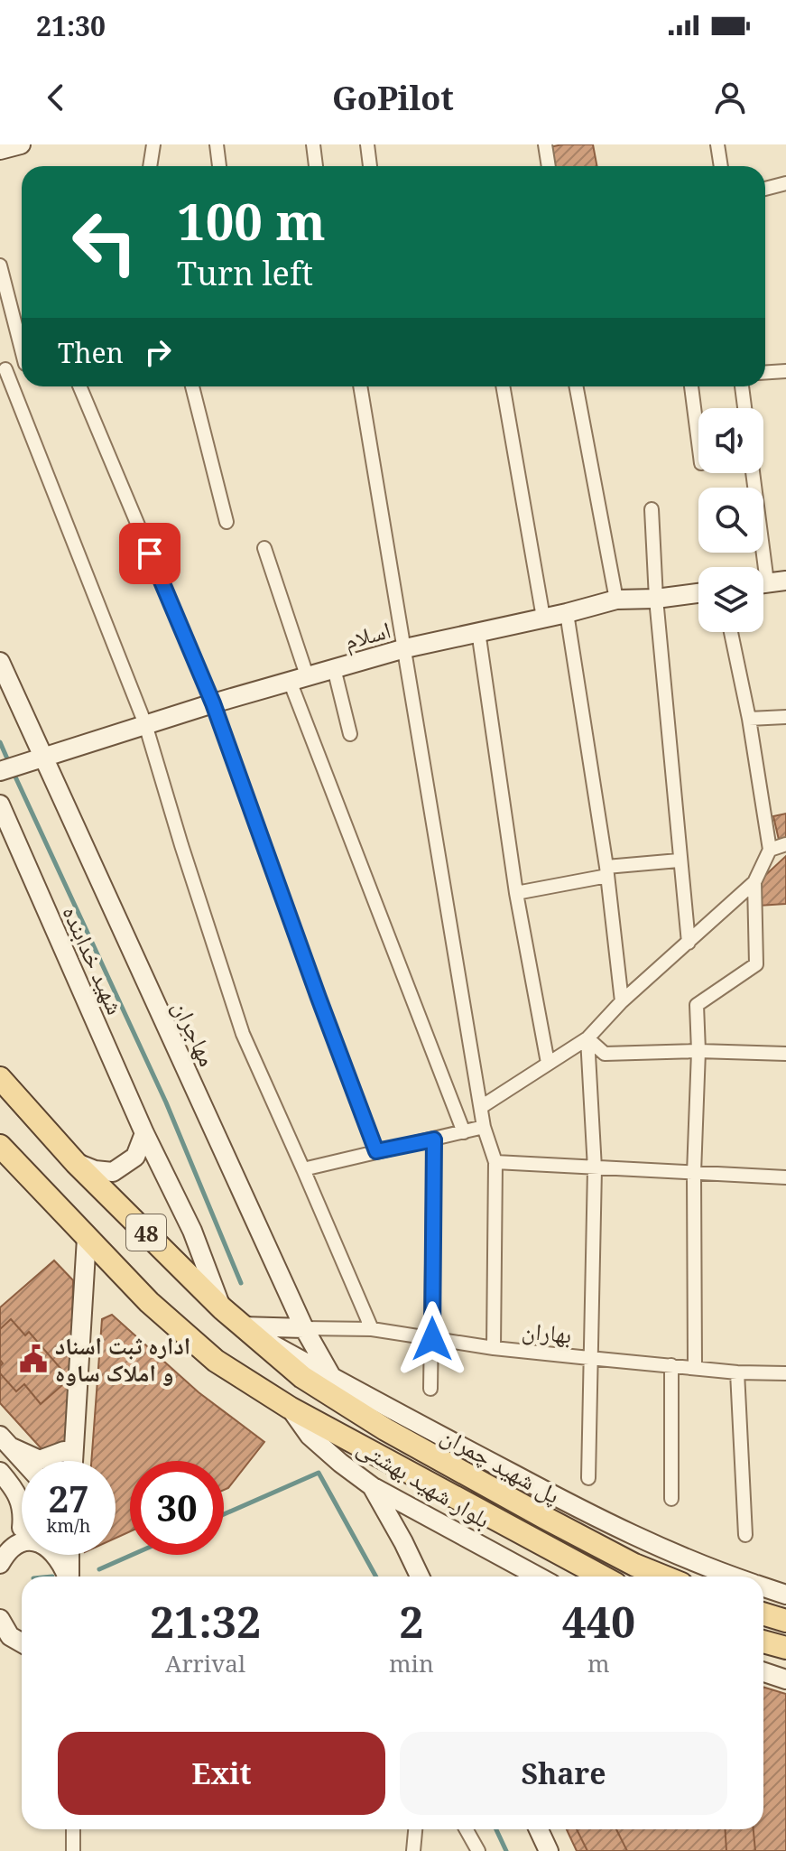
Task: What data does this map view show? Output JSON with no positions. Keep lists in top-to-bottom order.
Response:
{
  "streets": {
    "main road": ["48", "پل شهید چمران", "بلوار شهید بهشتی"],
    "street": [
      "اسلام",
      "شهید خدابنده",
      "مهاجران",
      "بهاران"
    ]
  },
  "crossings": [
    ["اسلام", "مهاجران"],
    ["شهید خدابنده", "بلوار شهید بهشتی"],
    ["مهاجران", "بهاران"],
    ["مهاجران", "بلوار شهید بهشتی"],
    ["48", "بلوار شهید بهشتی"],
    ["پل شهید چمران", "بلوار شهید بهشتی"]
  ],
  "places": {
    "public building": ["اداره ثبت اسناد و املاک ساوه"]
  },
  "page": {
    "status": "21:30",
    "header": "GoPilot",
    "turn": ["100 m", "Turn left"],
    "then": "Then",
    "speed": "27 km/h",
    "limit": "30",
    "eta": [
      "21:32",
      "Arrival",
      "2",
      "min",
      "440",
      "m"
    ],
    "buttons": ["Exit", "Share"]
  }
}
